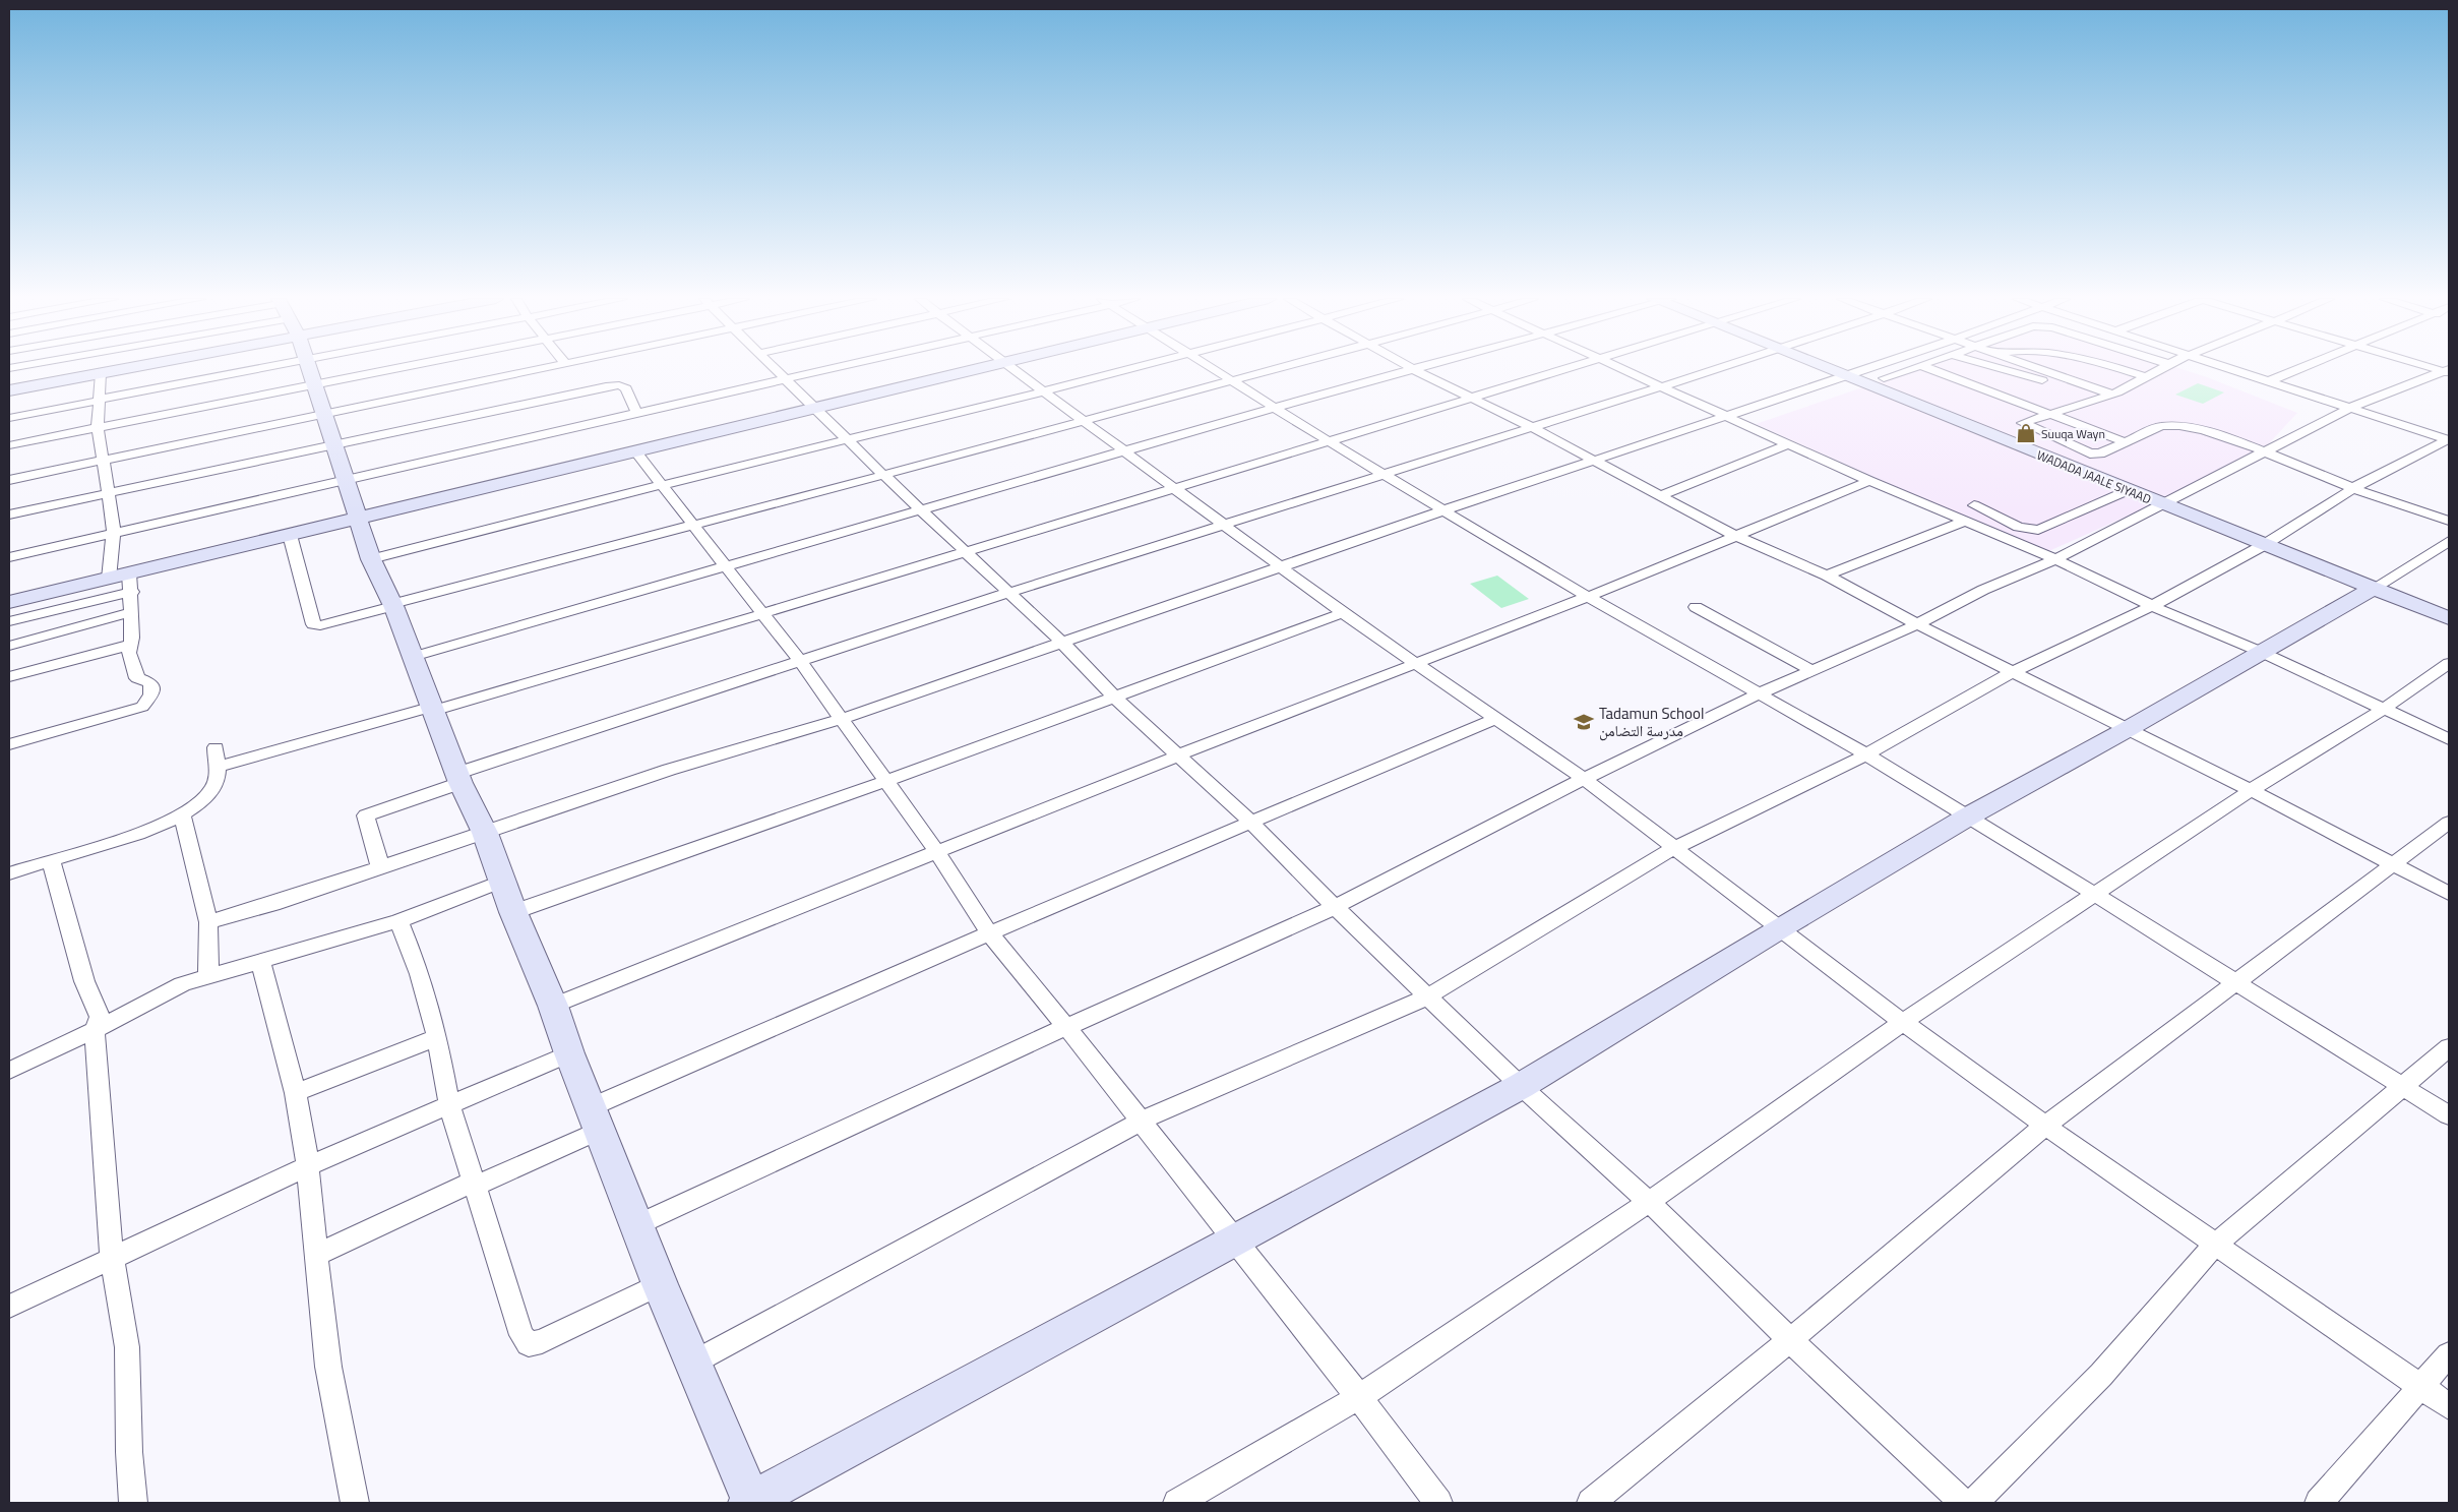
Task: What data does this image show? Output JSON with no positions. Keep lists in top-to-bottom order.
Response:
{
  "streets": {
    "street": ["WADADA JAALE SIYAAD"]
  },
  "places": {
    "shop": ["Suuqa Wayn"],
    "school or university": ["Tadamun School مدرسة التضامن"]
  }
}
